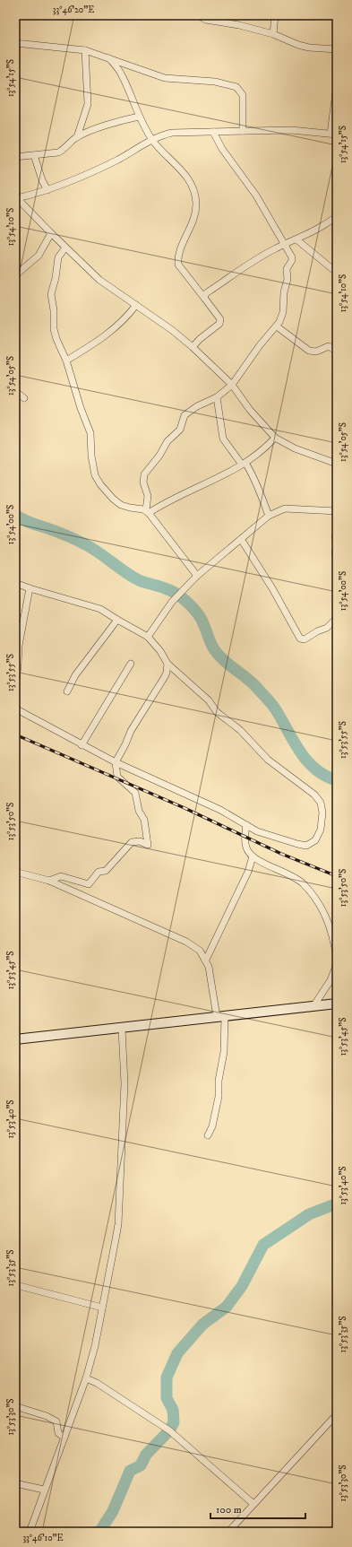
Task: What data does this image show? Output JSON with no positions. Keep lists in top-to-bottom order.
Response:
{
  "scale_bar": "100 m",
  "coordinates": [
    "33°46'20\"E",
    "13°54'15\"S",
    "13°54'10\"S",
    "13°54'05\"S",
    "13°54'00\"S",
    "13°53'55\"S",
    "13°53'50\"S",
    "13°53'45\"S",
    "13°53'40\"S",
    "13°53'35\"S",
    "13°53'30\"S",
    "33°46'10\"E"
  ]
}
